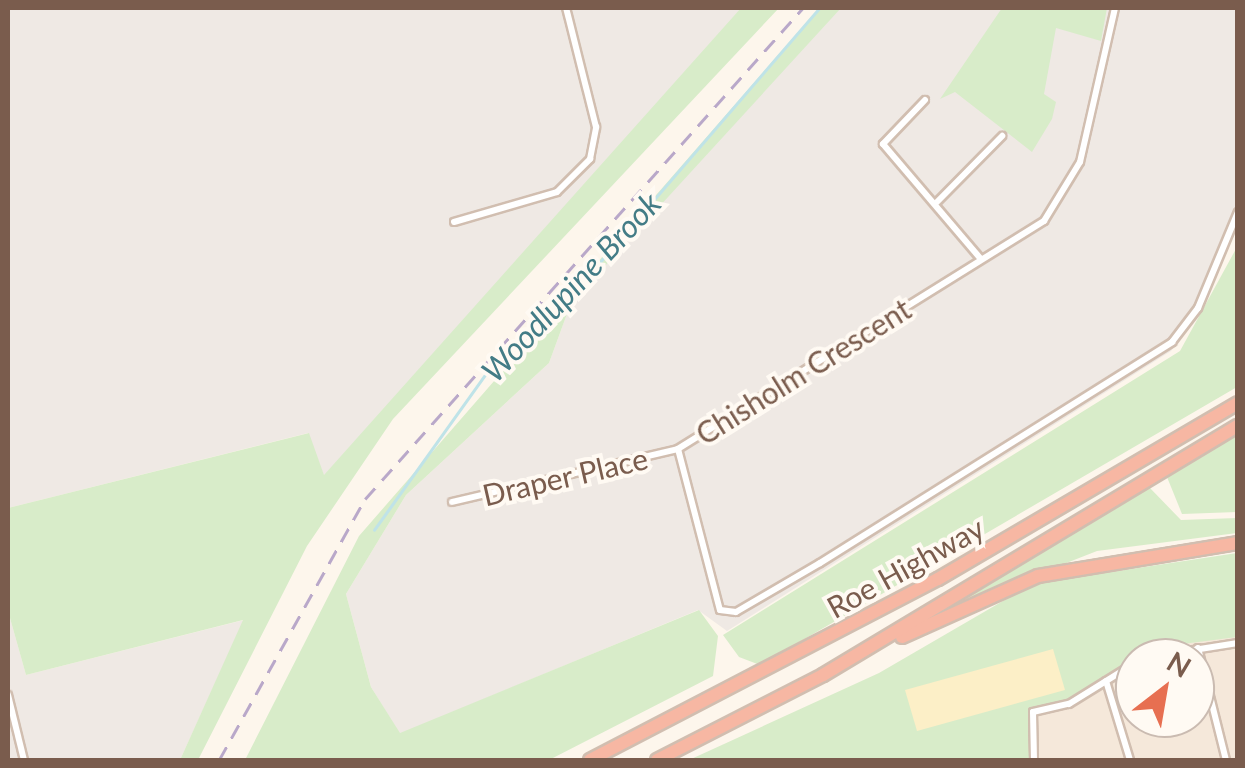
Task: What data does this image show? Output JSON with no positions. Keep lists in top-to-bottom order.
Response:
{
  "streets": {
    "highway": ["Roe Highway"],
    "street": ["Chisholm Crescent", "Draper Place"]
  },
  "crossings": [
    ["Chisholm Crescent", "Draper Place"]
  ],
  "water": ["Woodlupine Brook"],
  "north": "top right"
}
